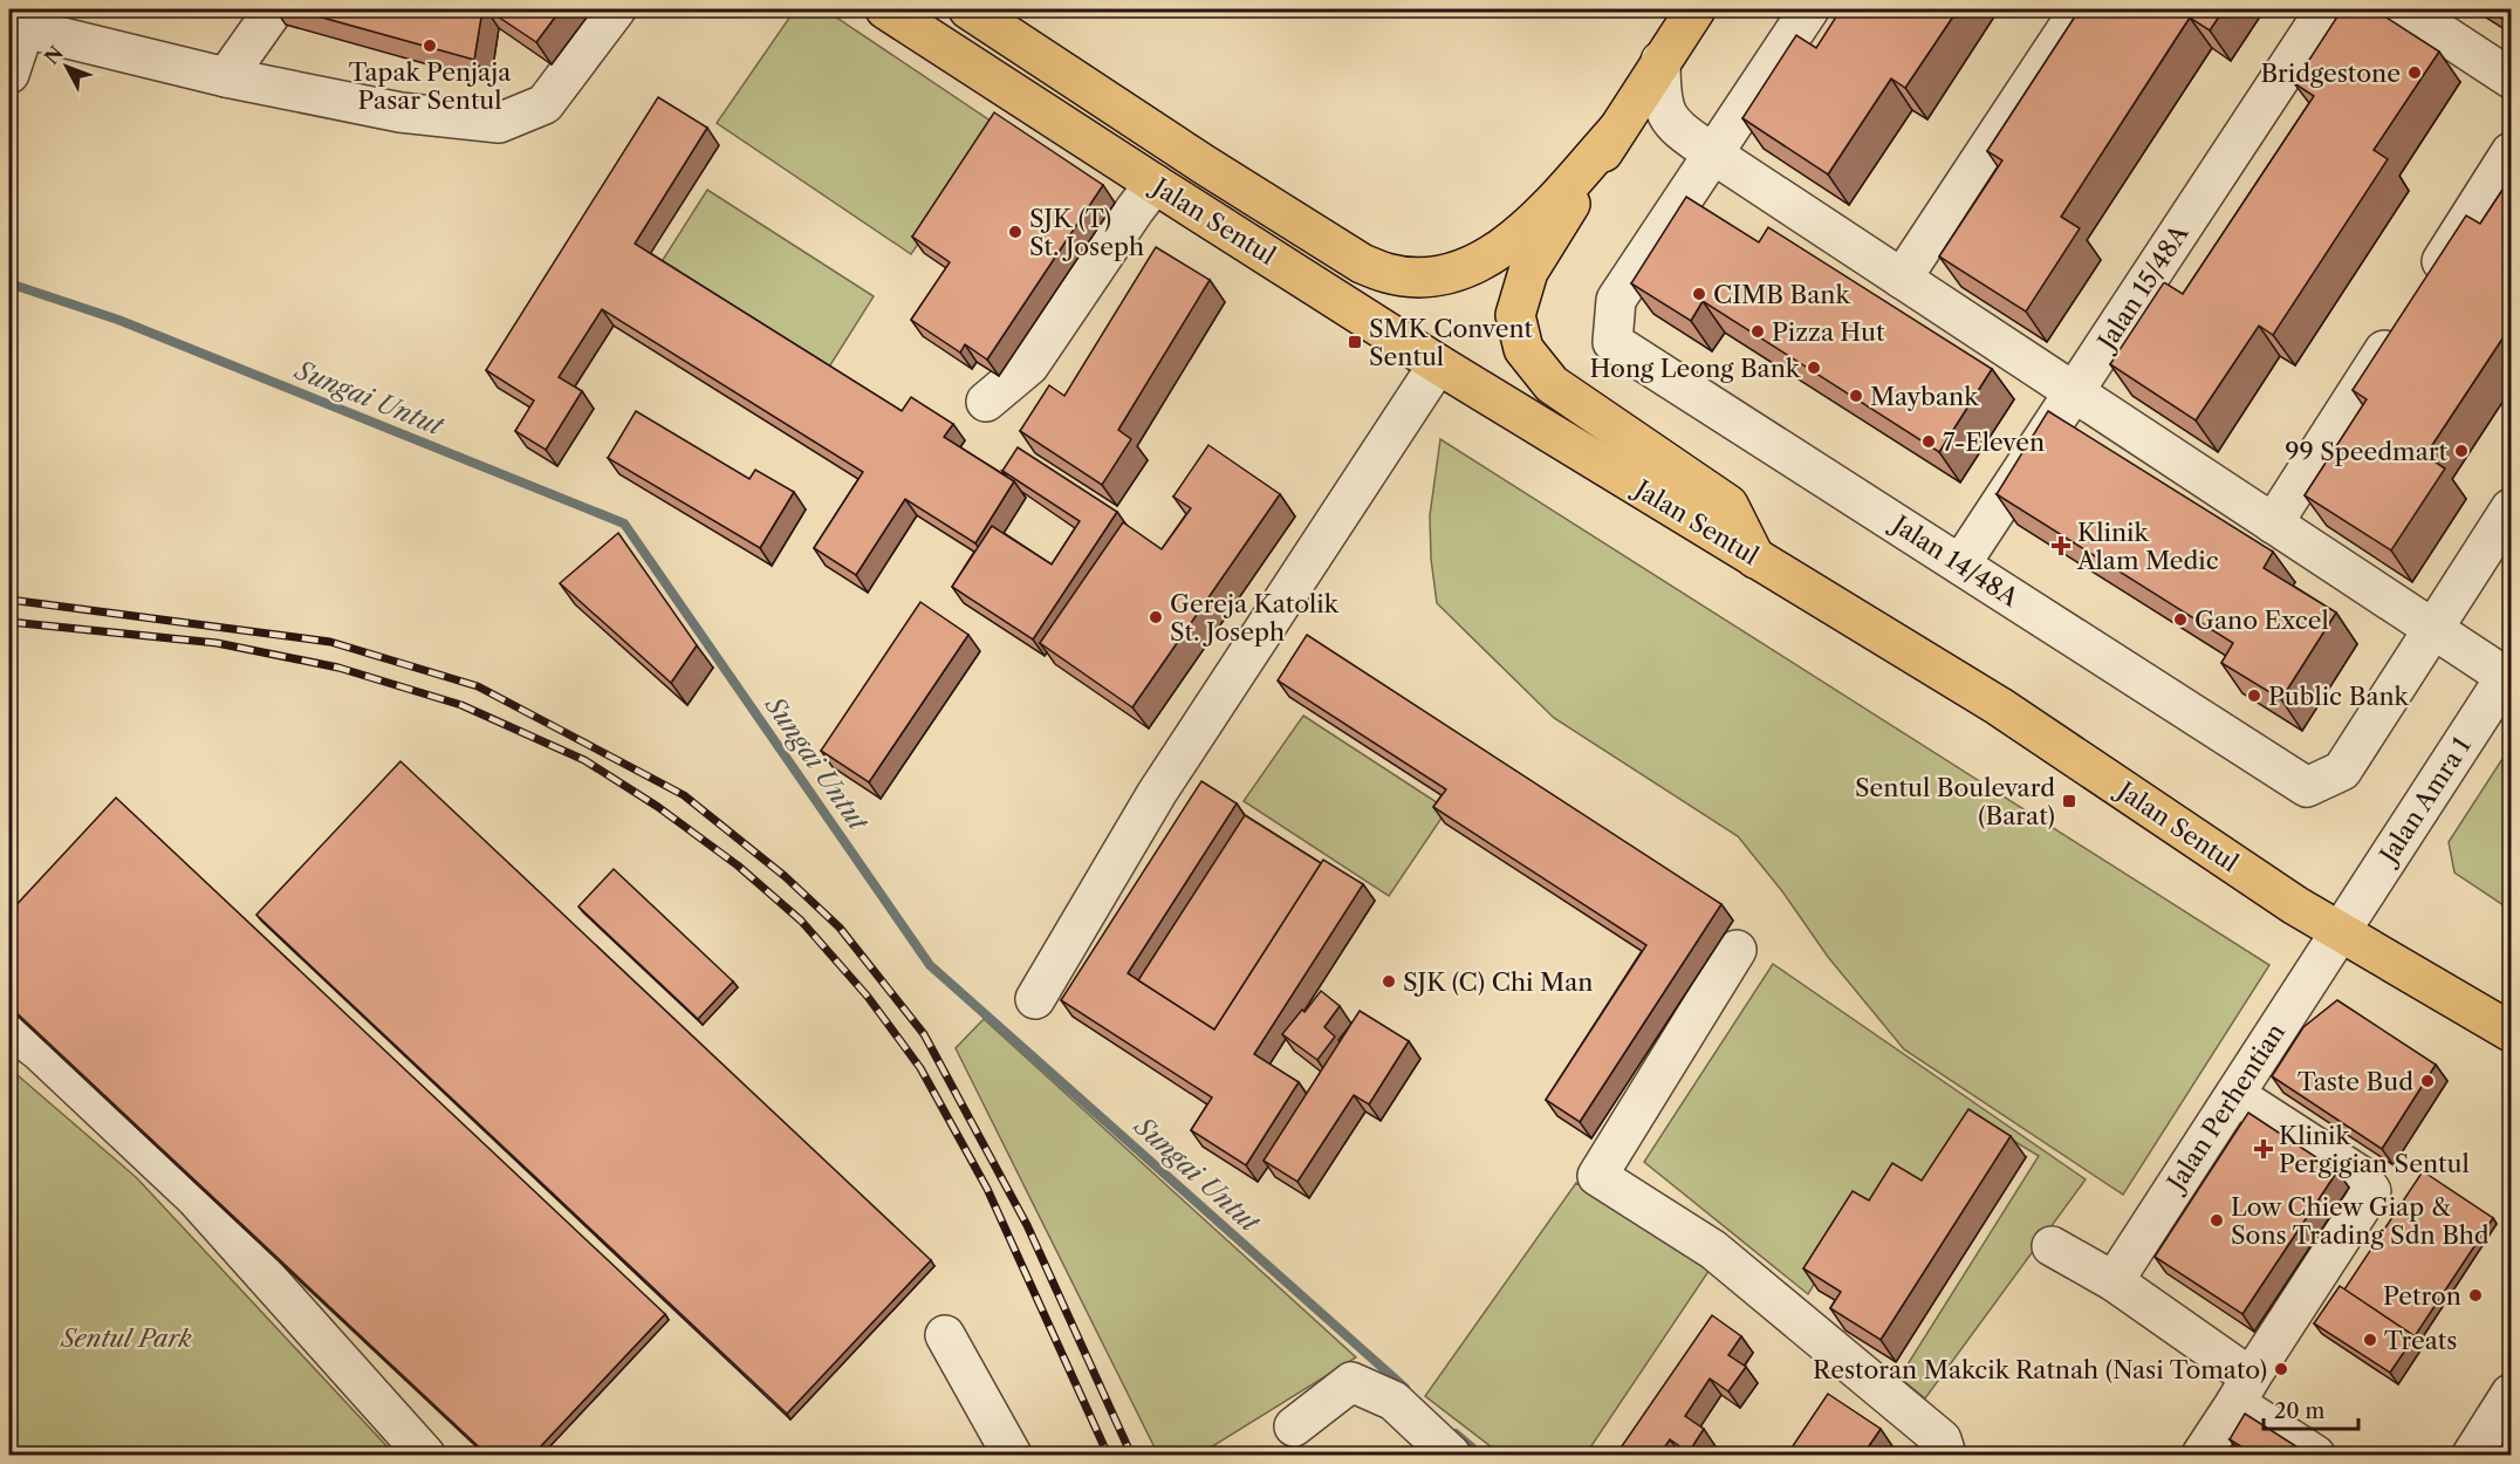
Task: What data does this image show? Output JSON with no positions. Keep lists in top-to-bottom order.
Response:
{
  "streets": {
    "main road": ["Jalan Sentul"],
    "street": [
      "Jalan 15/48A",
      "Jalan 14/48A",
      "Jalan Amra 1",
      "Jalan Perhentian"
    ]
  },
  "crossings": [
    ["Jalan Sentul", "Jalan Amra 1"],
    ["Jalan Sentul", "Jalan Perhentian"],
    ["Jalan 15/48A", "Jalan 14/48A"],
    ["Jalan Amra 1", "Jalan Perhentian"]
  ],
  "water": ["Sungai Untut"],
  "parks": ["Sentul Park"],
  "places": {
    "other": [
      "Tapak Penjaja Pasar Sentul",
      "Bridgestone",
      "SJK (T) St. Joseph",
      "CIMB Bank",
      "Pizza Hut",
      "Hong Leong Bank",
      "Maybank",
      "7-Eleven",
      "99 Speedmart",
      "Gereja Katolik St. Joseph",
      "Gano Excel",
      "Public Bank",
      "SJK (C) Chi Man",
      "Taste Bud",
      "Low Chiew Giap & Sons Trading Sdn Bhd",
      "Petron",
      "Treats",
      "Restoran Makcik Ratnah (Nasi Tomato)"
    ],
    "transit": ["SMK Convent Sentul", "Sentul Boulevard (Barat)"],
    "health": ["Klinik Alam Medic", "Klinik Pergigian Sentul"]
  },
  "scale_bar": "20 m",
  "north": "top left"
}
